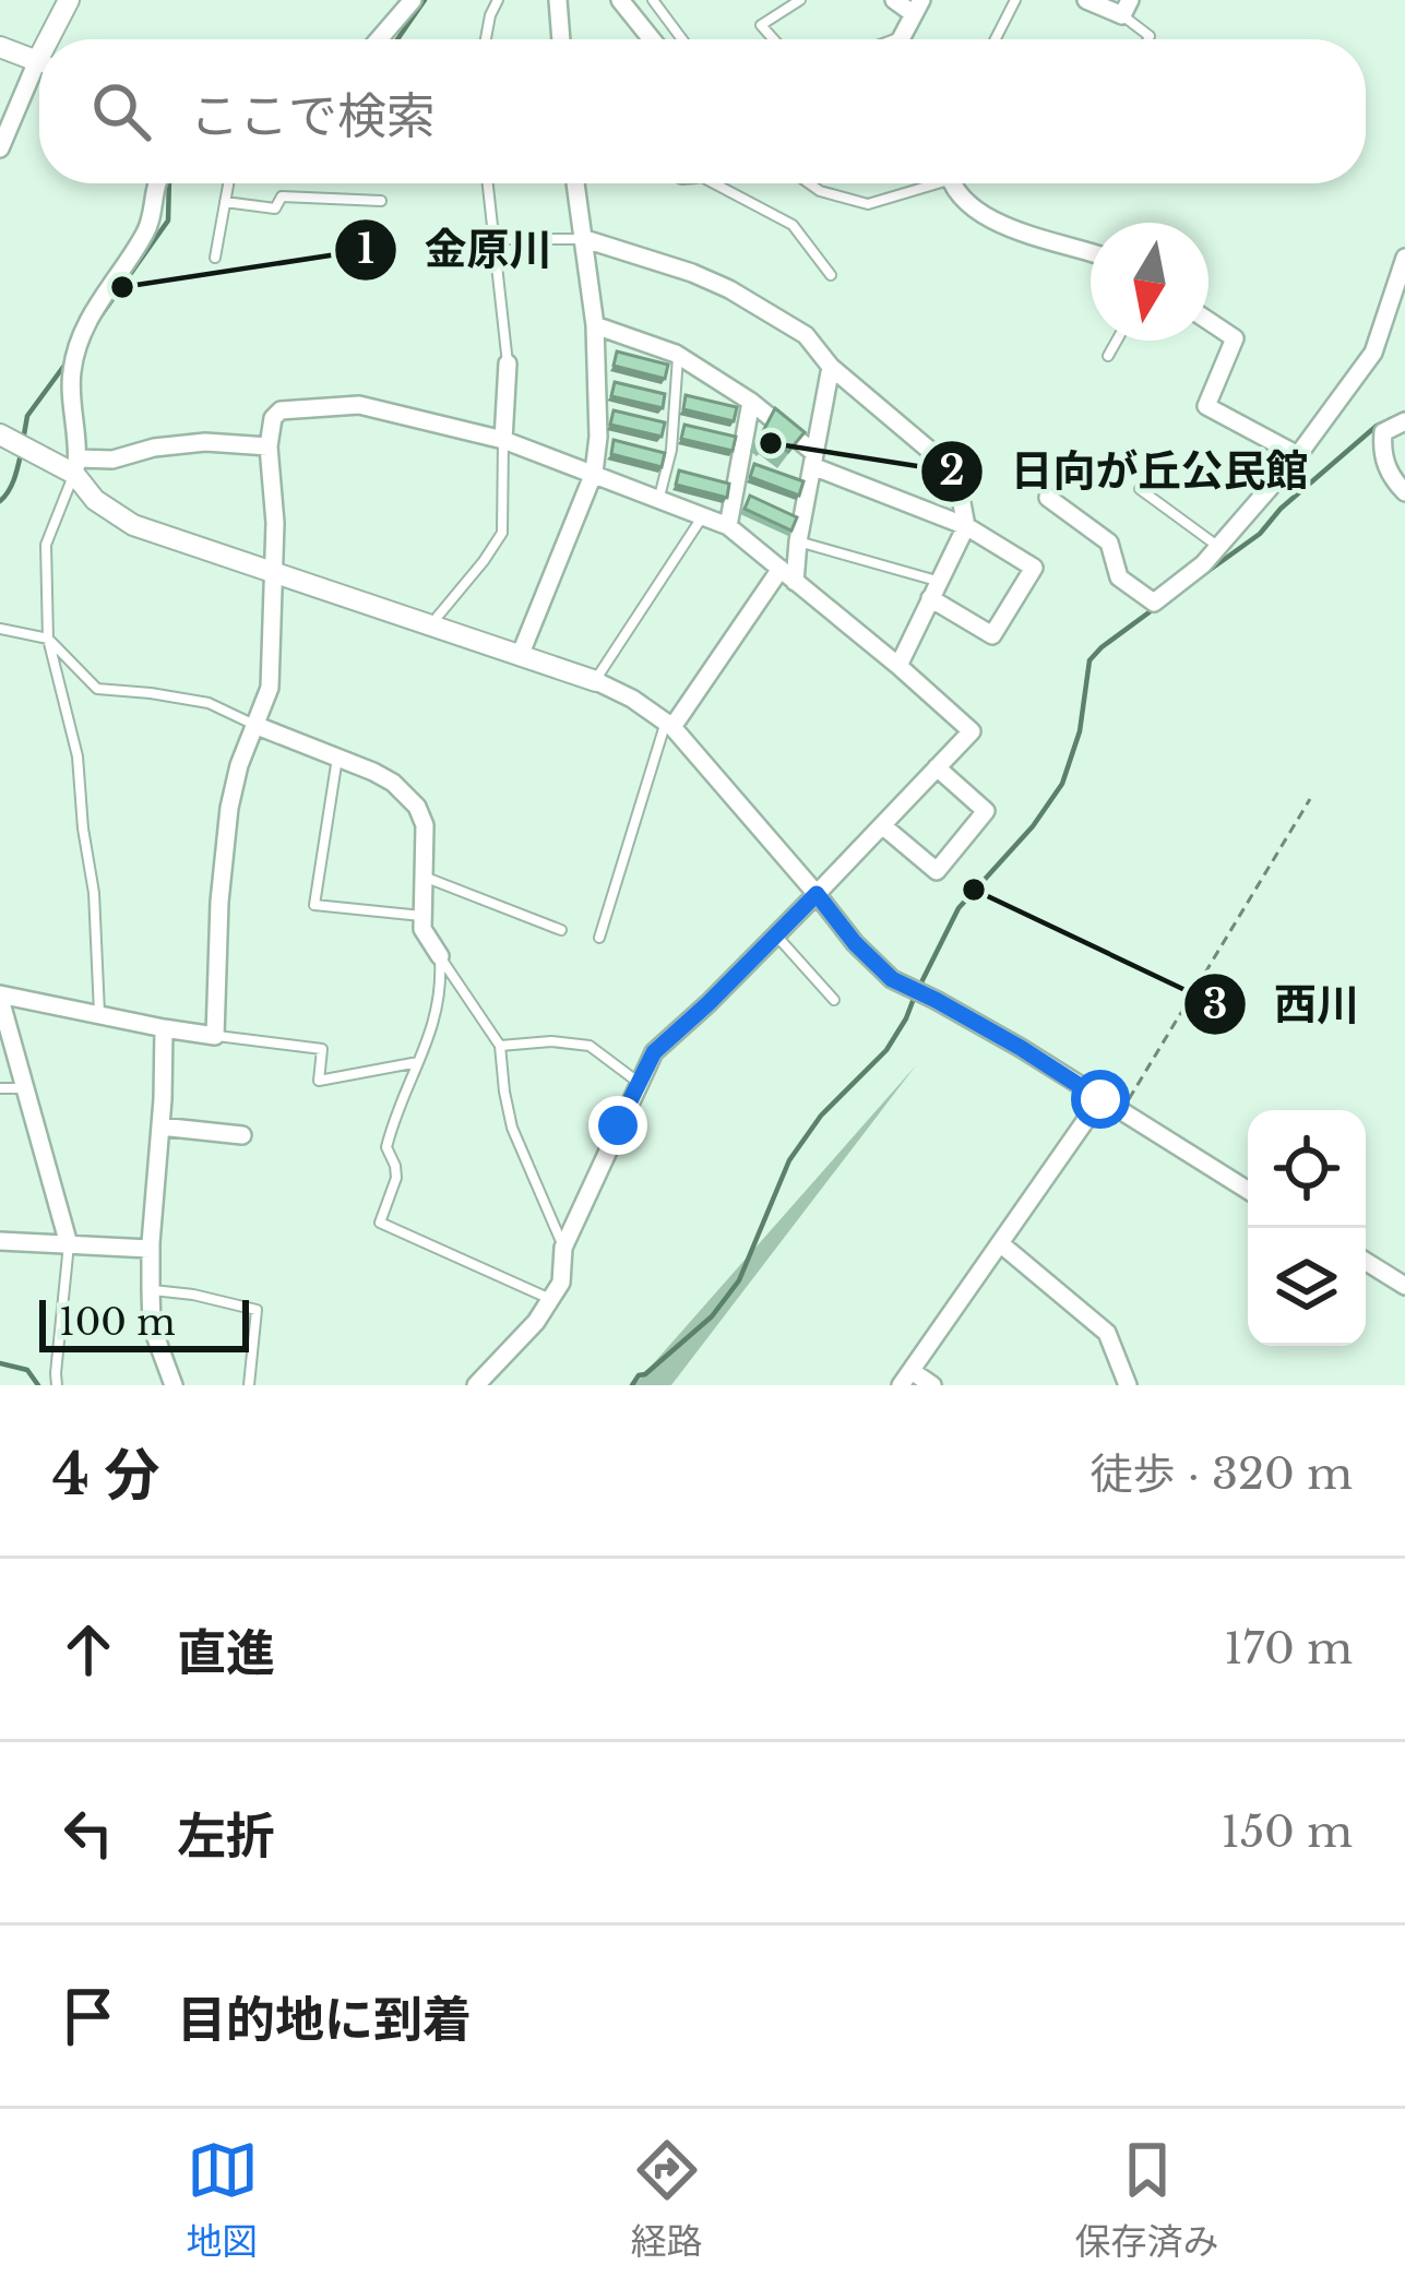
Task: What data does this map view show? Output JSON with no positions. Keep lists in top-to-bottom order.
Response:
{
  "places": ["金原川", "日向が丘公民館", "西川"],
  "scale_bar": "100 m",
  "north": "bottom",
  "page": {
    "search": "ここで検索",
    "scale": "100 m",
    "heading": ["4 分", "徒歩 · 320 m"],
    "list": [
      ["直進", "170 m"],
      ["左折", "150 m"],
      "目的地に到着"
    ],
    "nav": ["地図", "経路", "保存済み"]
  }
}
